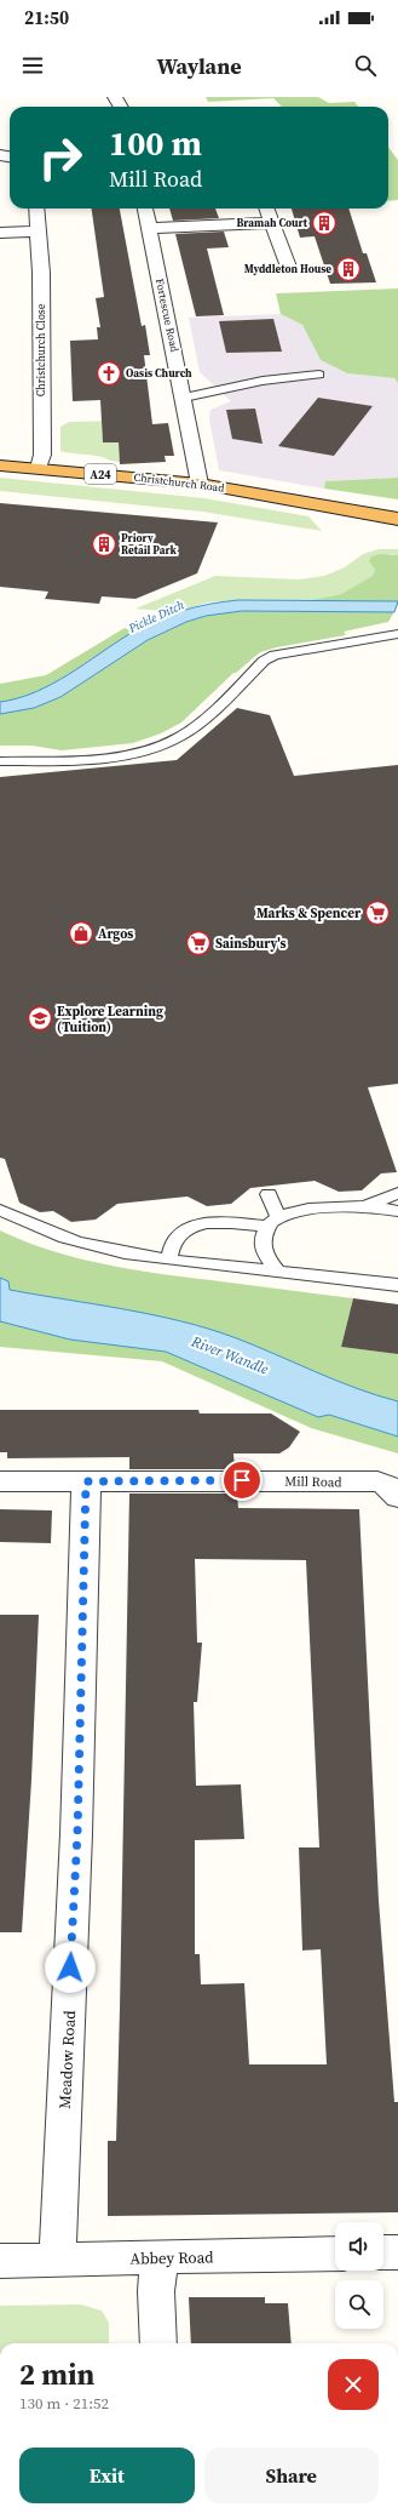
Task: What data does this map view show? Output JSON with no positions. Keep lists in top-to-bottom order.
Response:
{
  "streets": {
    "highway": ["A24", "Christchurch Road"],
    "street": [
      "Fortescue Road",
      "Christchurch Close",
      "Mill Road",
      "Meadow Road",
      "Abbey Road"
    ]
  },
  "crossings": [
    ["Fortescue Road", "Christchurch Road"],
    ["Christchurch Close", "Christchurch Road"],
    ["Mill Road", "Meadow Road"],
    ["Meadow Road", "Abbey Road"]
  ],
  "water": ["Pickle Ditch", "River Wandle"],
  "places": {
    "building": ["Bramah Court", "Myddleton House", "Priory Retail Park"],
    "church": ["Oasis Church"],
    "supermarket": ["Marks & Spencer", "Sainsbury's"],
    "shop": ["Argos"],
    "school or university": ["Explore Learning (Tuition)"]
  },
  "page": {
    "status": "21:50",
    "header": "Waylane",
    "turn": ["100 m", "Mill Road"],
    "heading": ["2 min", "130 m · 21:52"],
    "buttons": ["Exit", "Share"]
  }
}
